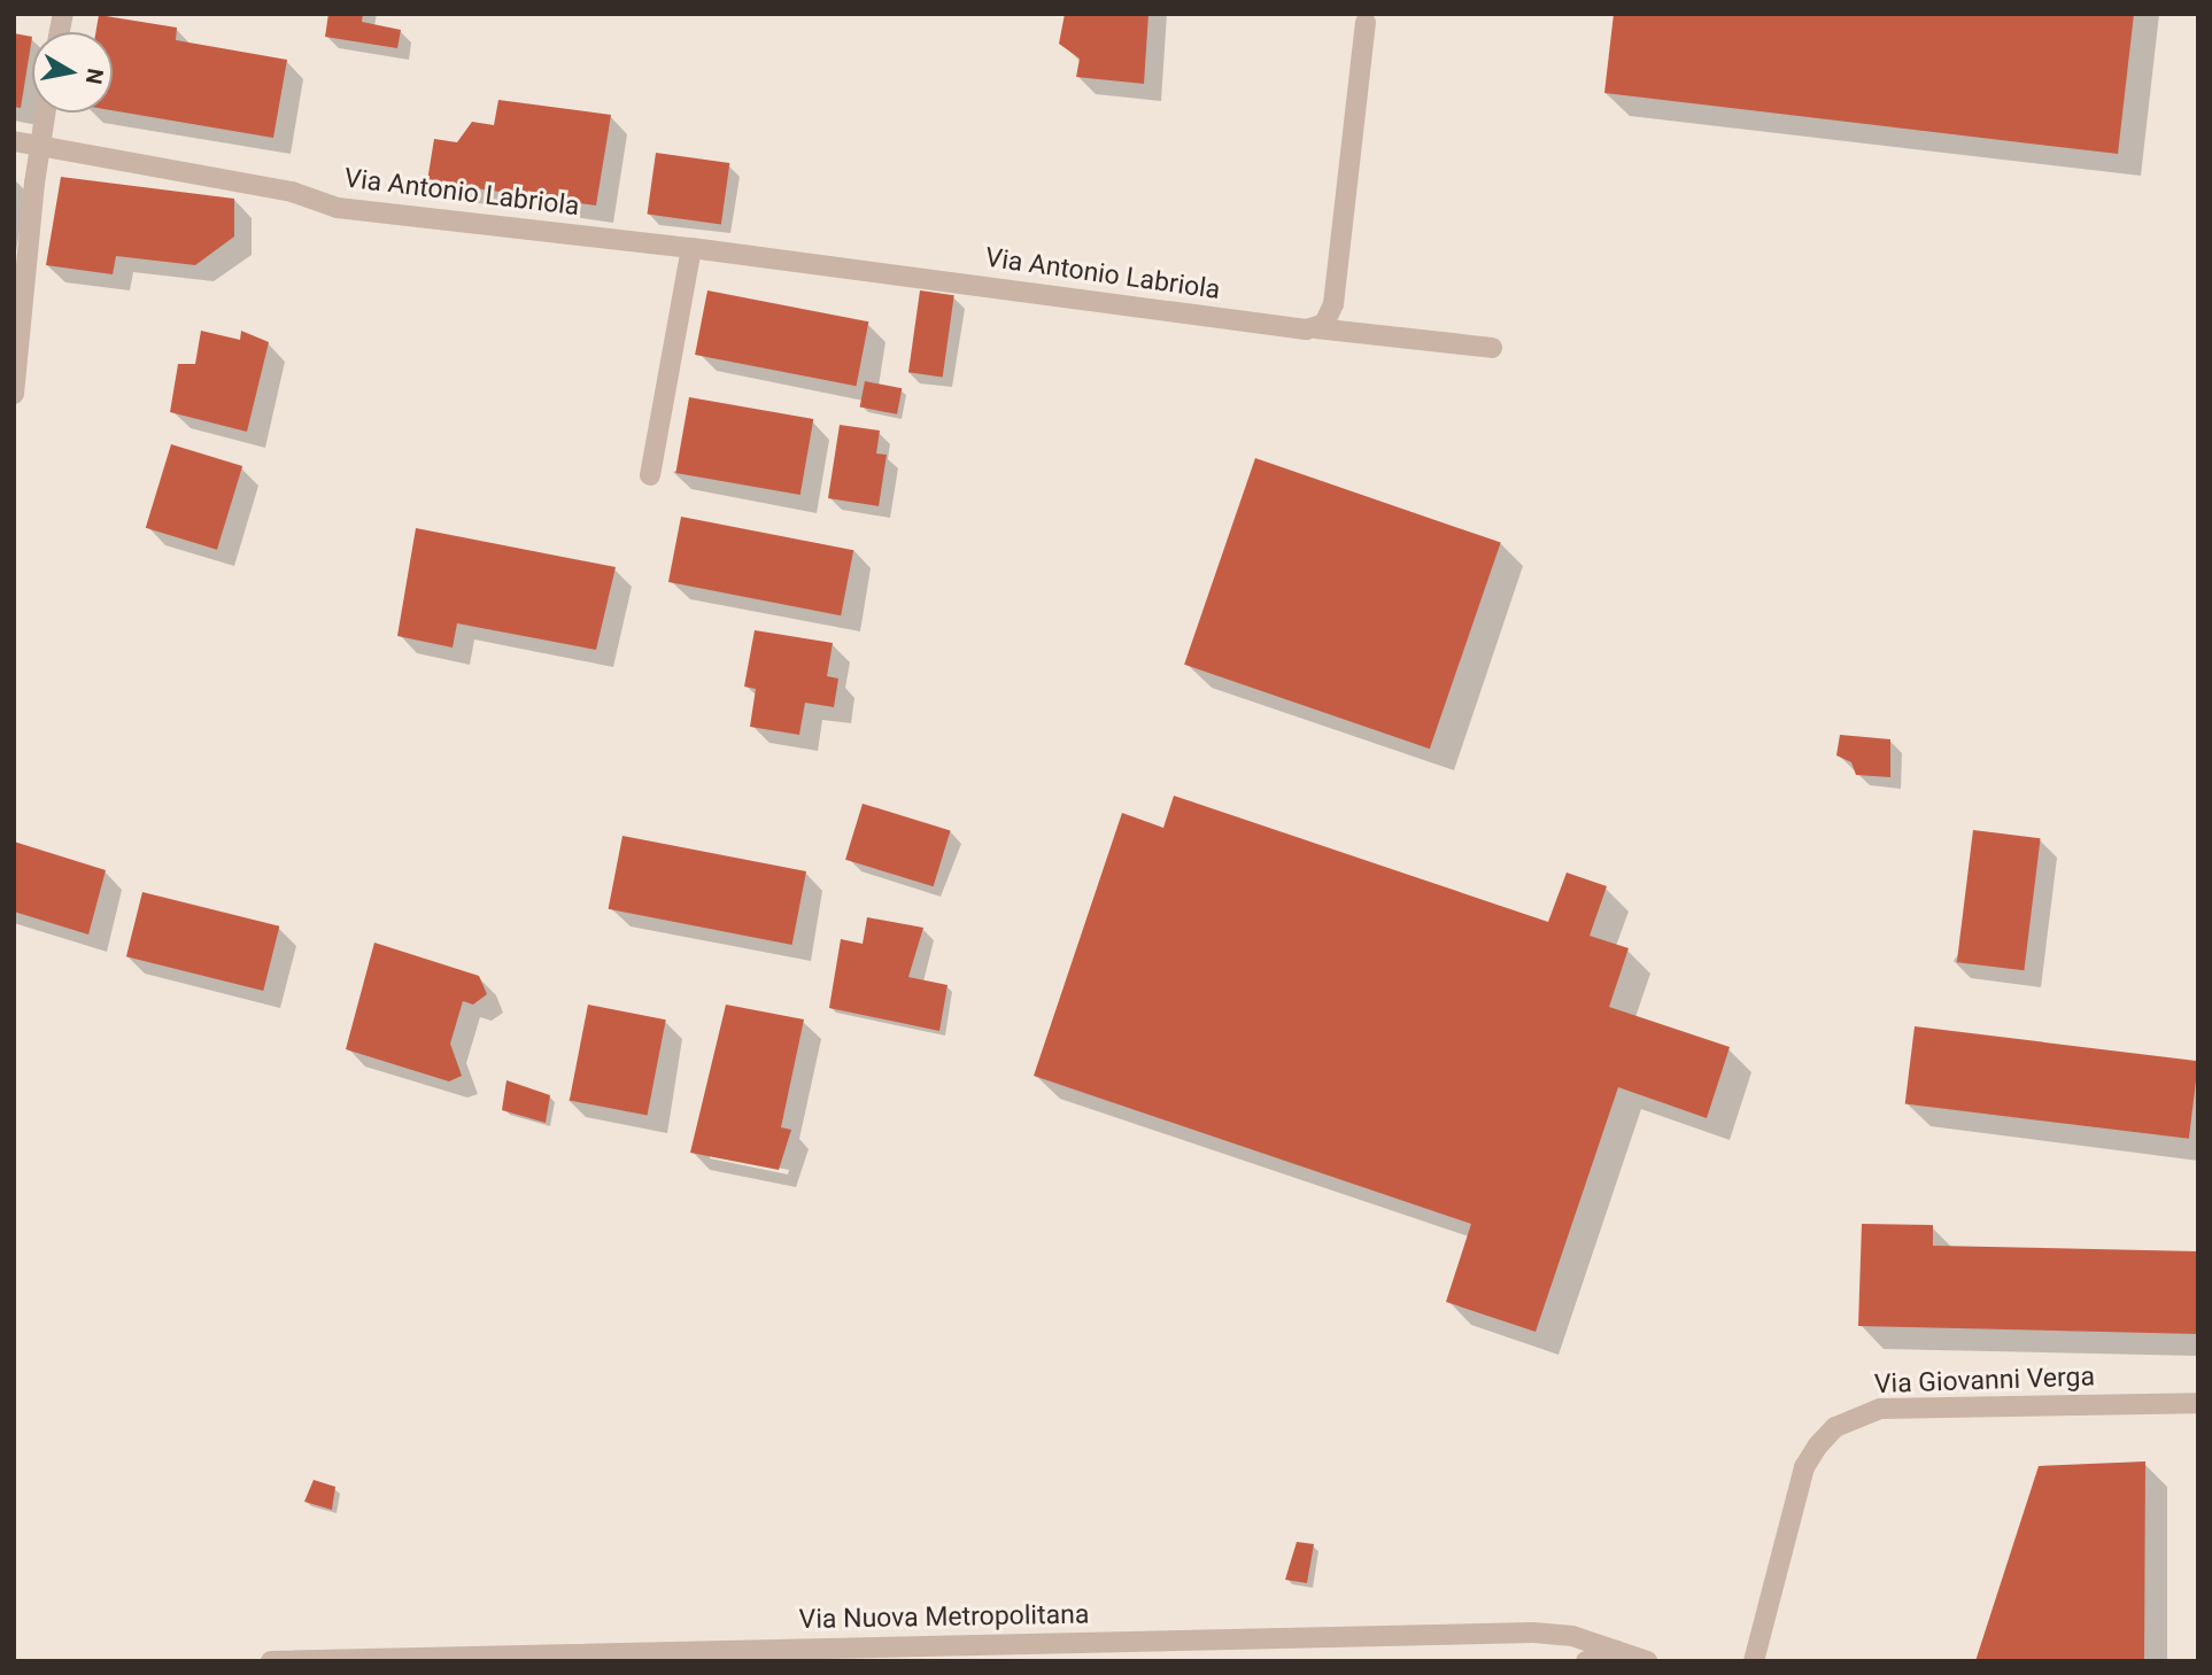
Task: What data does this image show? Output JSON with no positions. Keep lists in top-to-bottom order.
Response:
{
  "streets": {
    "street": ["Via Antonio Labriola", "Via Giovanni Verga", "Via Nuova Metropolitana"]
  },
  "north": "right"
}
